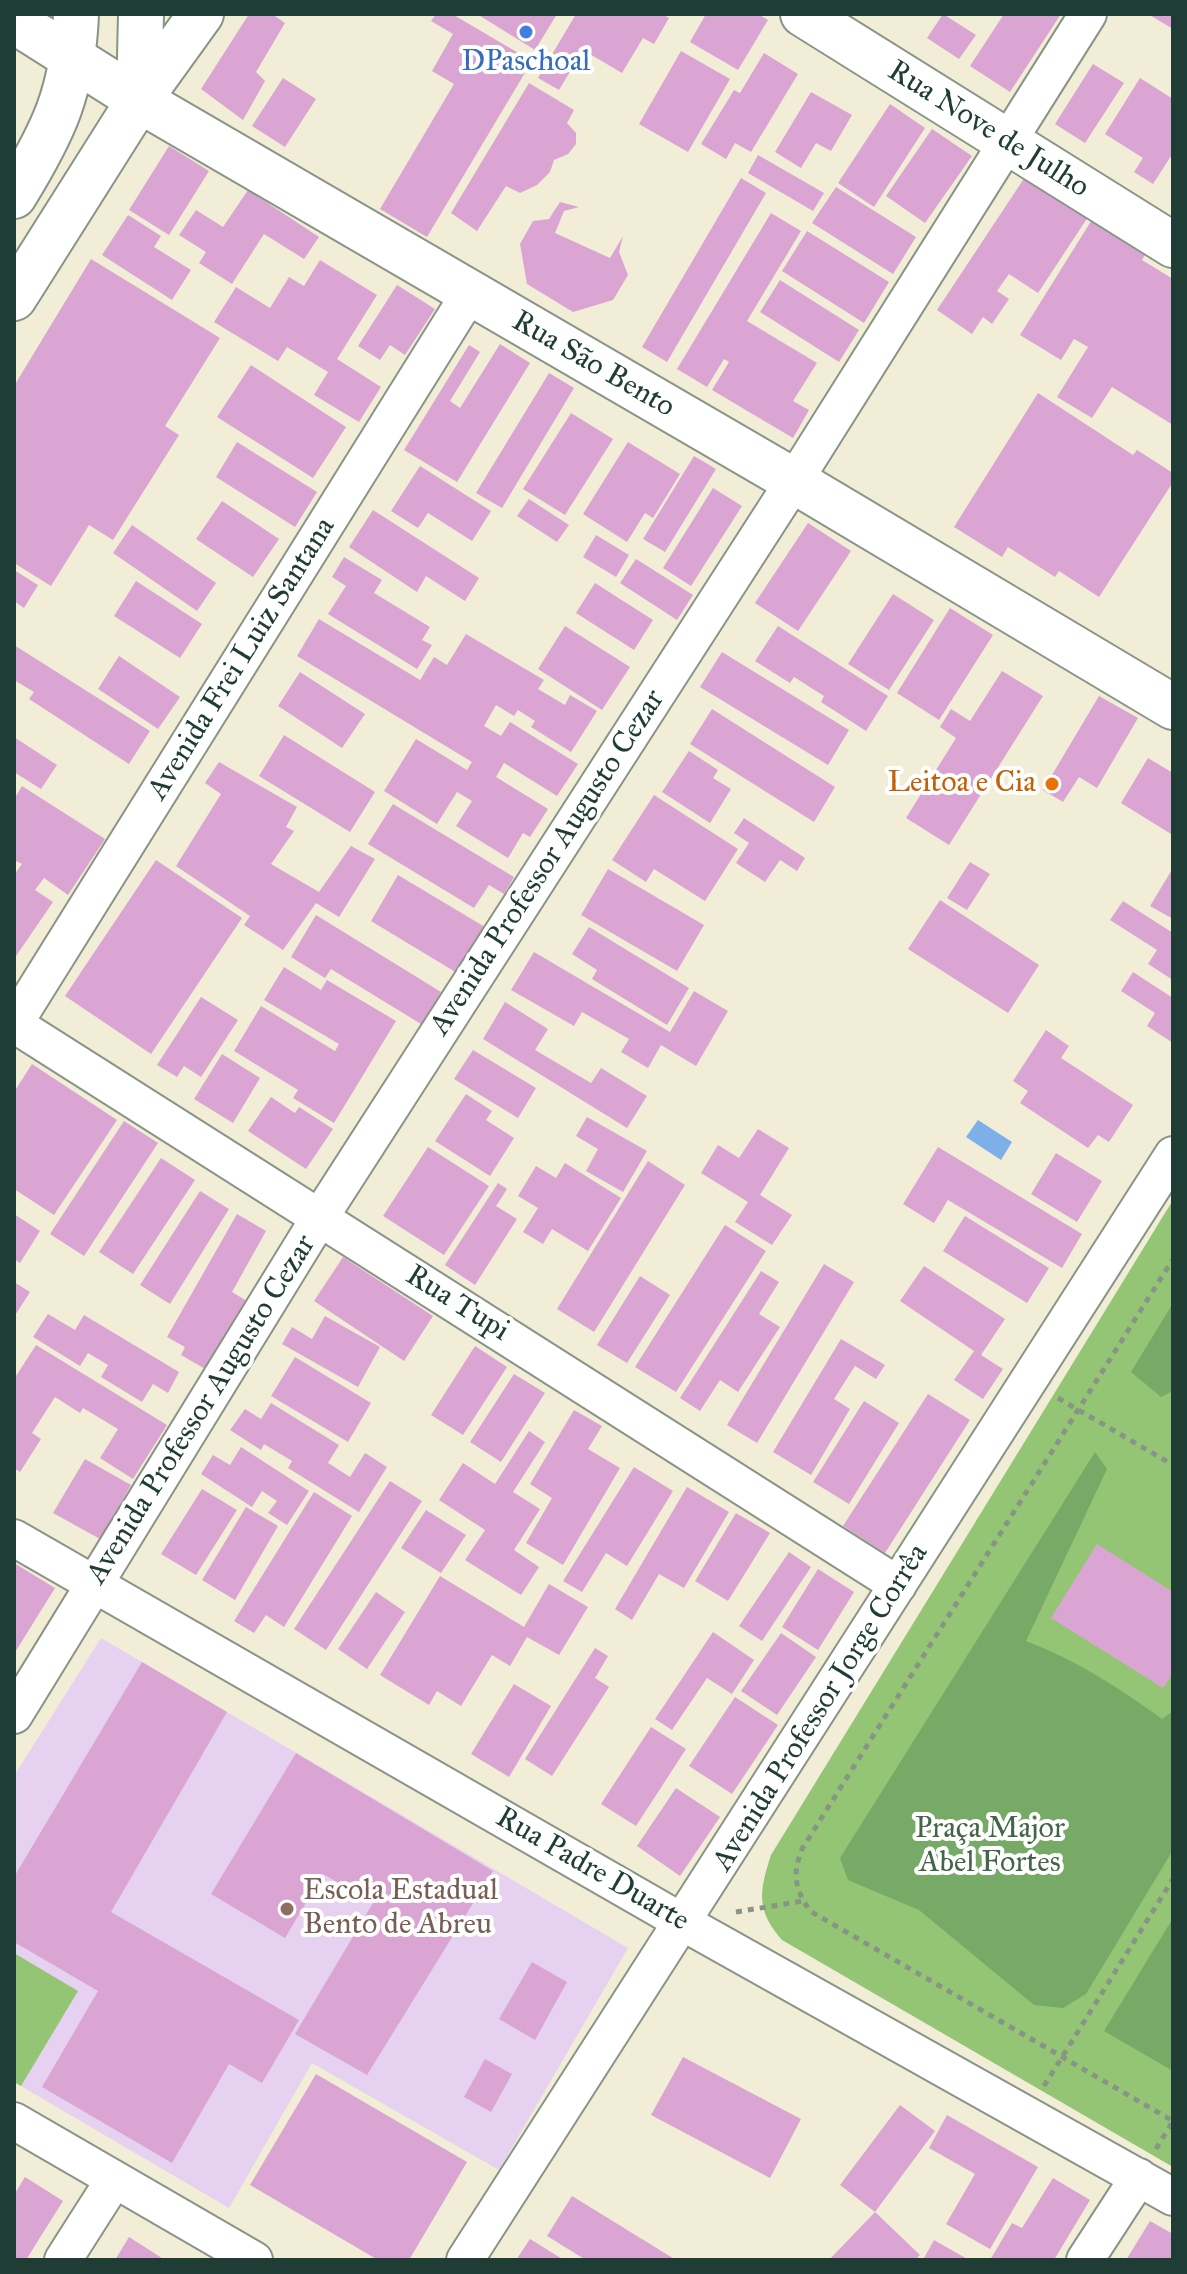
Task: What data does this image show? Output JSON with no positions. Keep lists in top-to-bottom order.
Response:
{
  "streets": {
    "street": [
      "Rua Nove de Julho",
      "Rua São Bento",
      "Avenida Frei Luiz Santana",
      "Avenida Professor Augusto Cezar",
      "Rua Tupi",
      "Avenida Professor Jorge Corrêa",
      "Rua Padre Duarte"
    ]
  },
  "crossings": [
    ["Rua Nove de Julho", "Avenida Professor Augusto Cezar"],
    ["Rua São Bento", "Avenida Frei Luiz Santana"],
    ["Rua São Bento", "Avenida Professor Augusto Cezar"],
    ["Avenida Frei Luiz Santana", "Rua Tupi"],
    ["Avenida Professor Augusto Cezar", "Rua Tupi"],
    ["Avenida Professor Augusto Cezar", "Rua Padre Duarte"],
    ["Rua Tupi", "Avenida Professor Jorge Corrêa"],
    ["Avenida Professor Jorge Corrêa", "Rua Padre Duarte"]
  ],
  "parks": ["Praça Major Abel Fortes"],
  "places": ["DPaschoal", "Leitoa e Cia", "Escola Estadual Bento de Abreu"]
}
